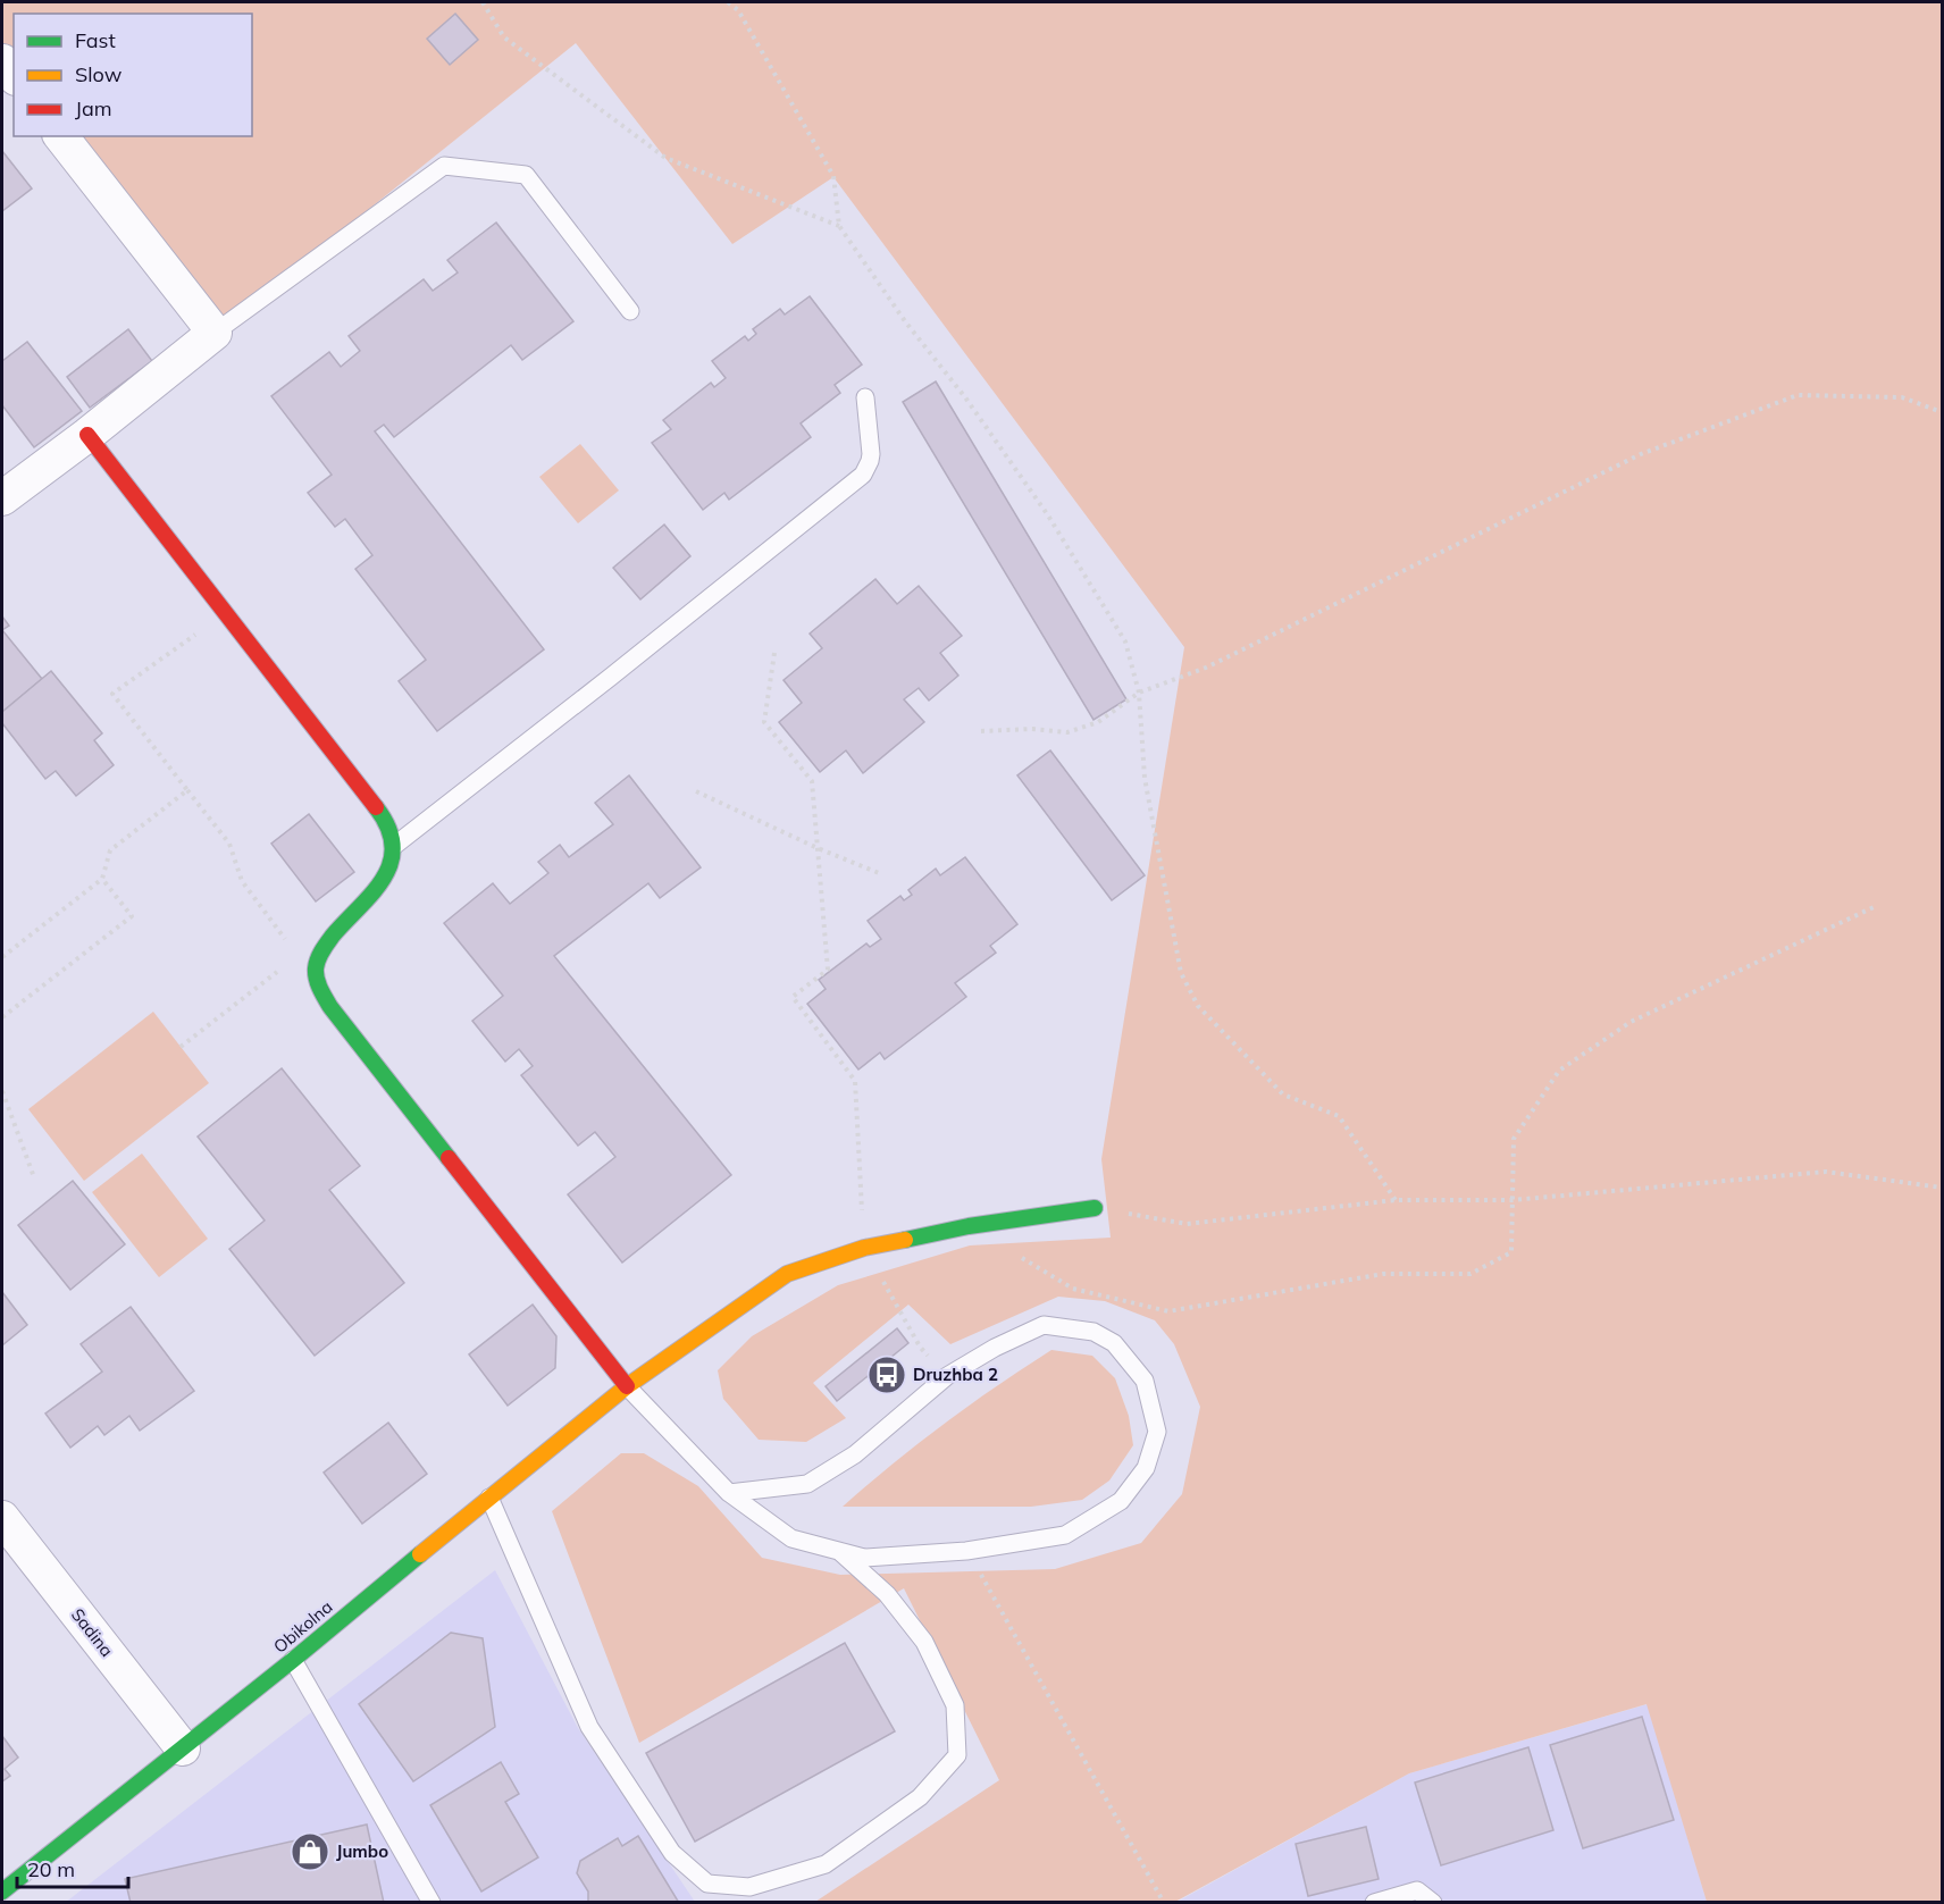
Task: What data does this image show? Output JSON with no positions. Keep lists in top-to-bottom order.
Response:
{
  "streets": {
    "street": ["Obikolna", "Sadina"]
  },
  "crossings": [
    ["Obikolna", "Sadina"]
  ],
  "places": {
    "bus stop": ["Druzhba 2"],
    "shop": ["Jumbo"]
  },
  "legend": ["Fast", "Slow", "Jam"],
  "scale_bar": "20 m"
}
